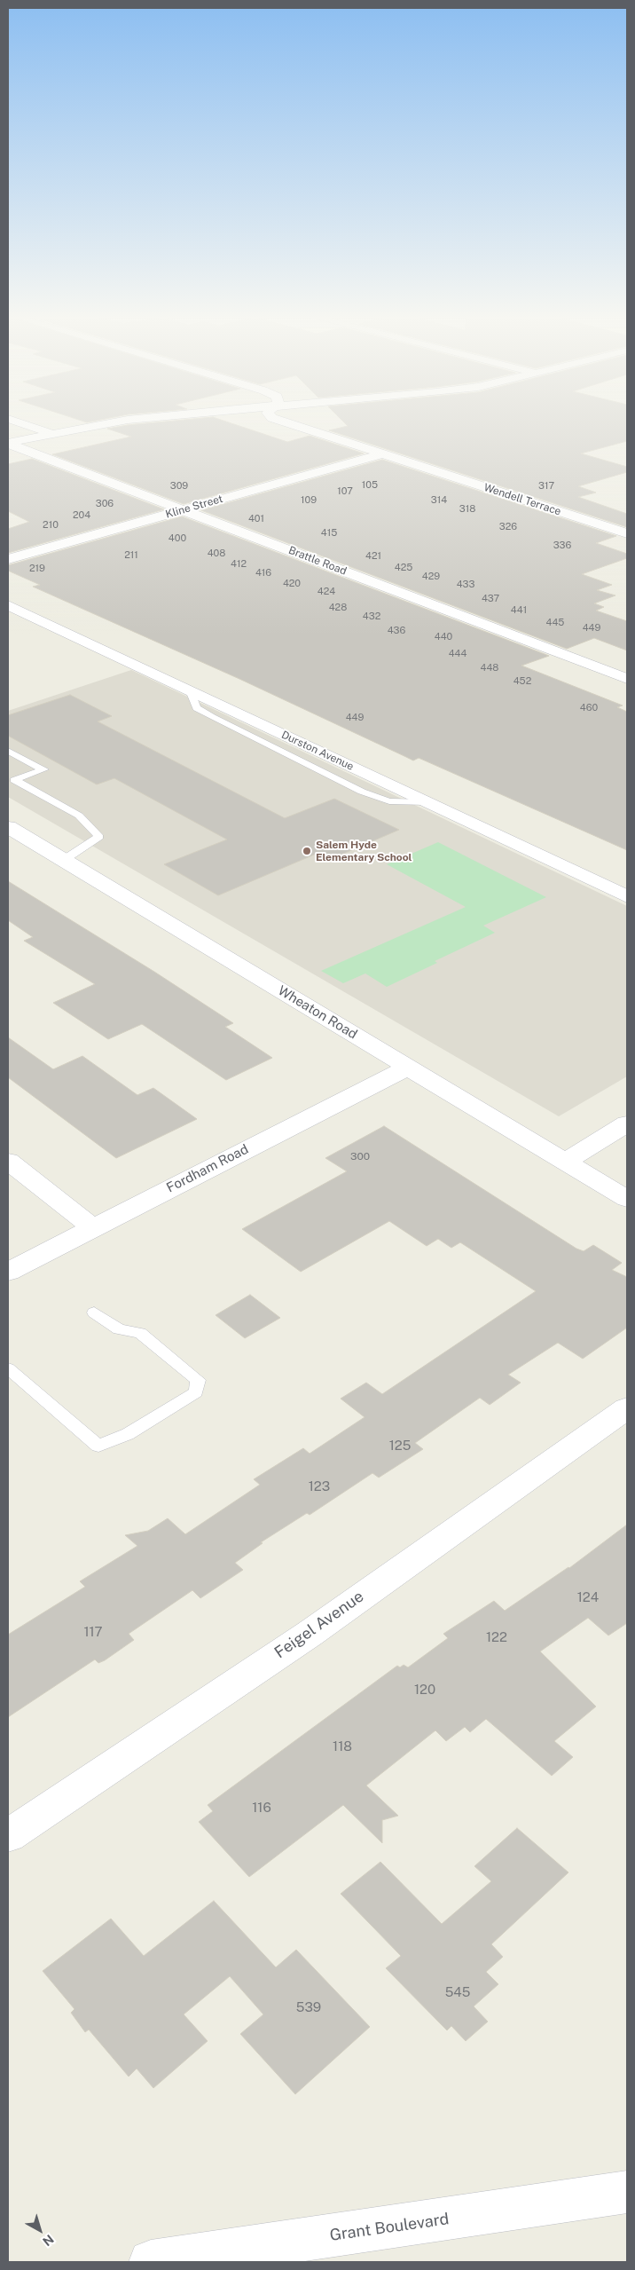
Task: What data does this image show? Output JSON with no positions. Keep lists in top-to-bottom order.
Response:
{
  "streets": {
    "street": [
      "Wendell Terrace",
      "Kline Street",
      "Brattle Road",
      "Durston Avenue",
      "Wheaton Road",
      "Fordham Road",
      "Feigel Avenue",
      "Grant Boulevard"
    ]
  },
  "crossings": [
    ["Wendell Terrace", "Kline Street"],
    ["Kline Street", "Brattle Road"],
    ["Wheaton Road", "Fordham Road"]
  ],
  "places": ["Salem Hyde Elementary School"],
  "house_numbers": [
    "105",
    "309",
    "317",
    "107",
    "109",
    "314",
    "306",
    "318",
    "204",
    "401",
    "210",
    "326",
    "415",
    "400",
    "336",
    "408",
    "211",
    "421",
    "412",
    "425",
    "219",
    "416",
    "429",
    "420",
    "433",
    "424",
    "437",
    "428",
    "441",
    "432",
    "445",
    "449",
    "436",
    "440",
    "444",
    "448",
    "452",
    "460",
    "449",
    "300",
    "125",
    "123",
    "124",
    "117",
    "122",
    "120",
    "118",
    "116",
    "545",
    "539"
  ],
  "north": "bottom right"
}
